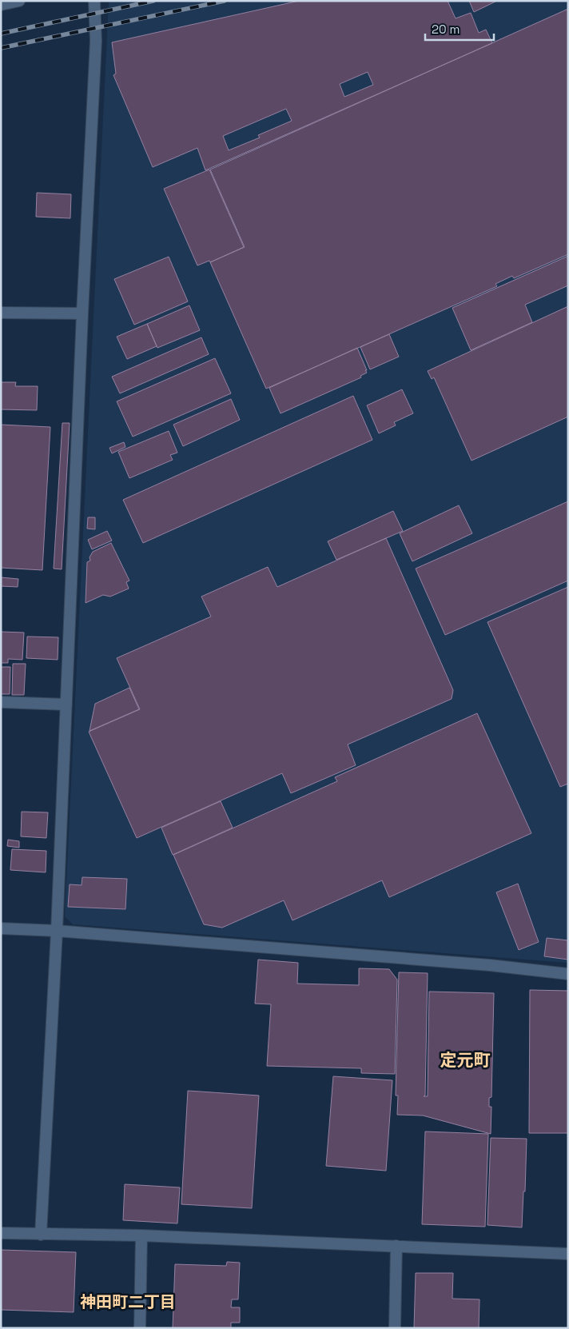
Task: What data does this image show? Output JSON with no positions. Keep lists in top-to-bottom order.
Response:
{
  "districts": ["定元町", "神田町二丁目"],
  "scale_bar": "20 m"
}
